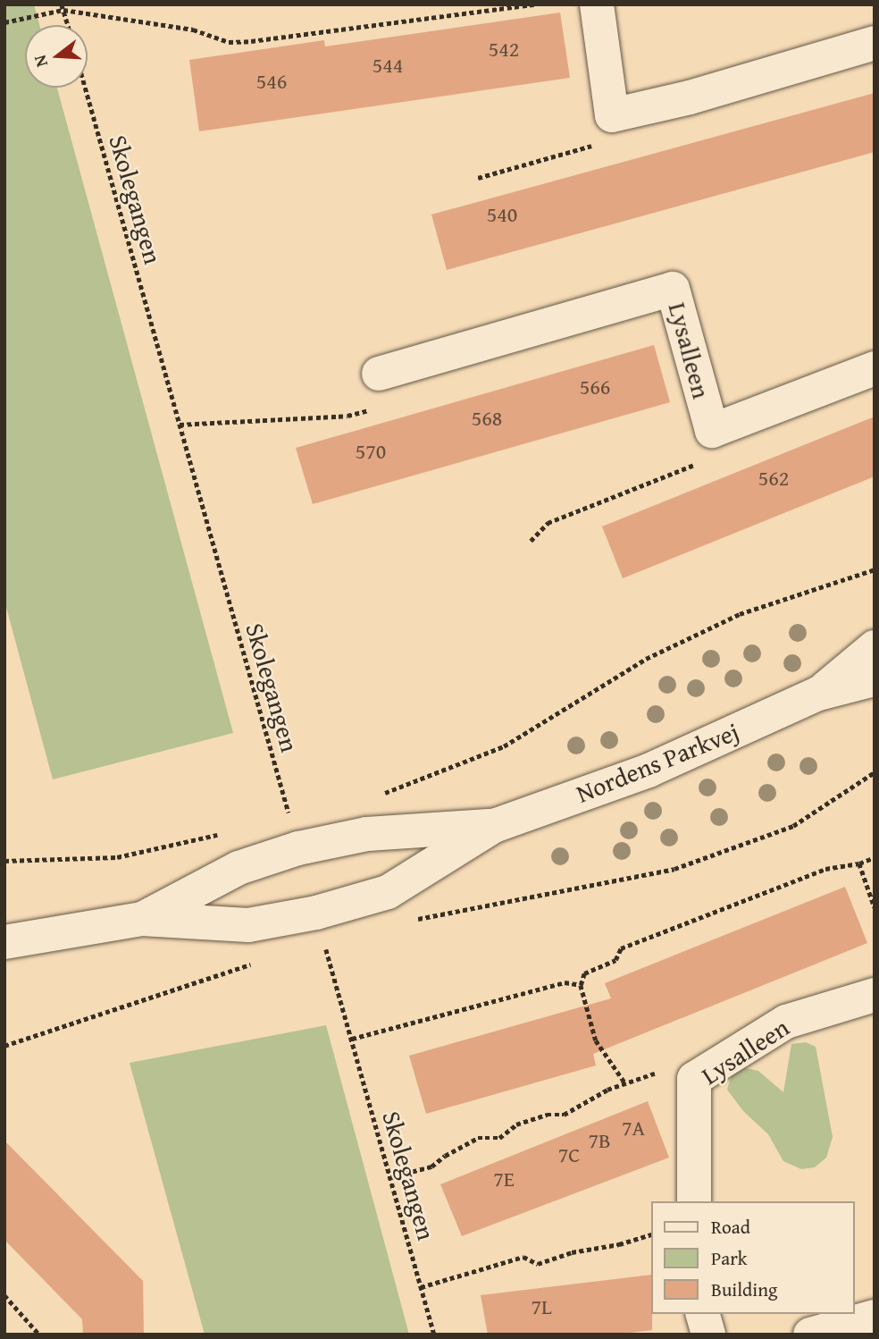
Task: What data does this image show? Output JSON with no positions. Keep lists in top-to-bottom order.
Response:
{
  "streets": {
    "street": ["Lysalleen", "Nordens Parkvej"],
    "path": ["Skolegangen"]
  },
  "crossings": [
    ["Skolegangen", "Nordens Parkvej"]
  ],
  "house_numbers": [
    "542",
    "544",
    "546",
    "540",
    "566",
    "568",
    "570",
    "562",
    "7A",
    "7B",
    "7C",
    "7E",
    "7L"
  ],
  "legend": ["Road", "Park", "Building"],
  "north": "left"
}
